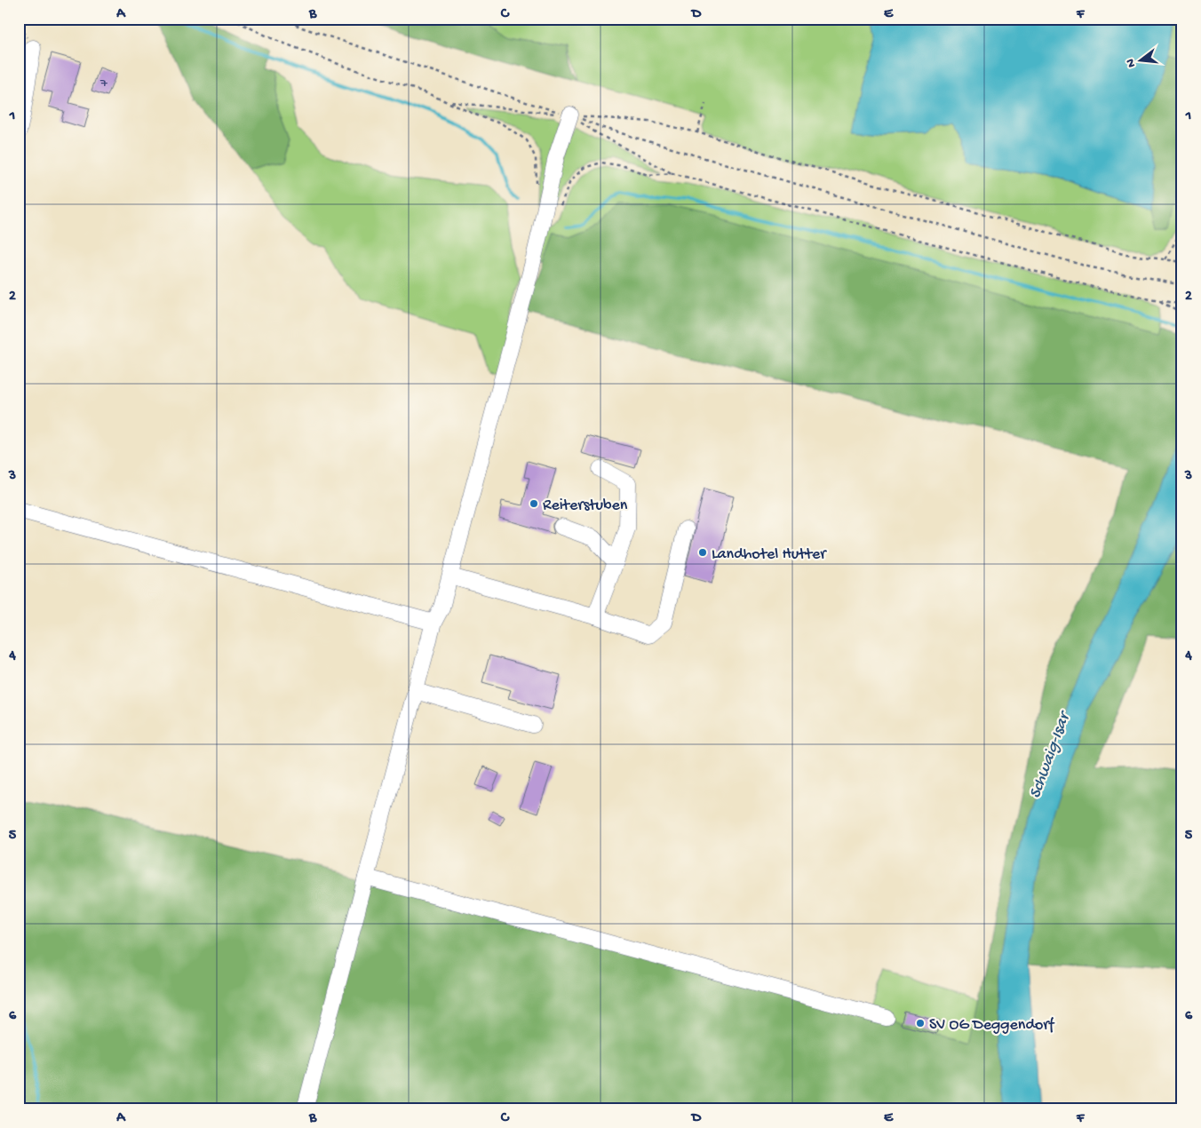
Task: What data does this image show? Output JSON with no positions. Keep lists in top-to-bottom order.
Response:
{
  "water": ["Schwaig-Isar"],
  "places": ["Reiterstuben", "Landhotel Hutter", "SV OG Deggendorf"],
  "house_numbers": ["7"],
  "north": "left",
  "grid": {
    "columns": [
      "A",
      "B",
      "C",
      "D",
      "E",
      "F"
    ],
    "rows": [
      "1",
      "2",
      "3",
      "4",
      "5",
      "6"
    ]
  }
}
